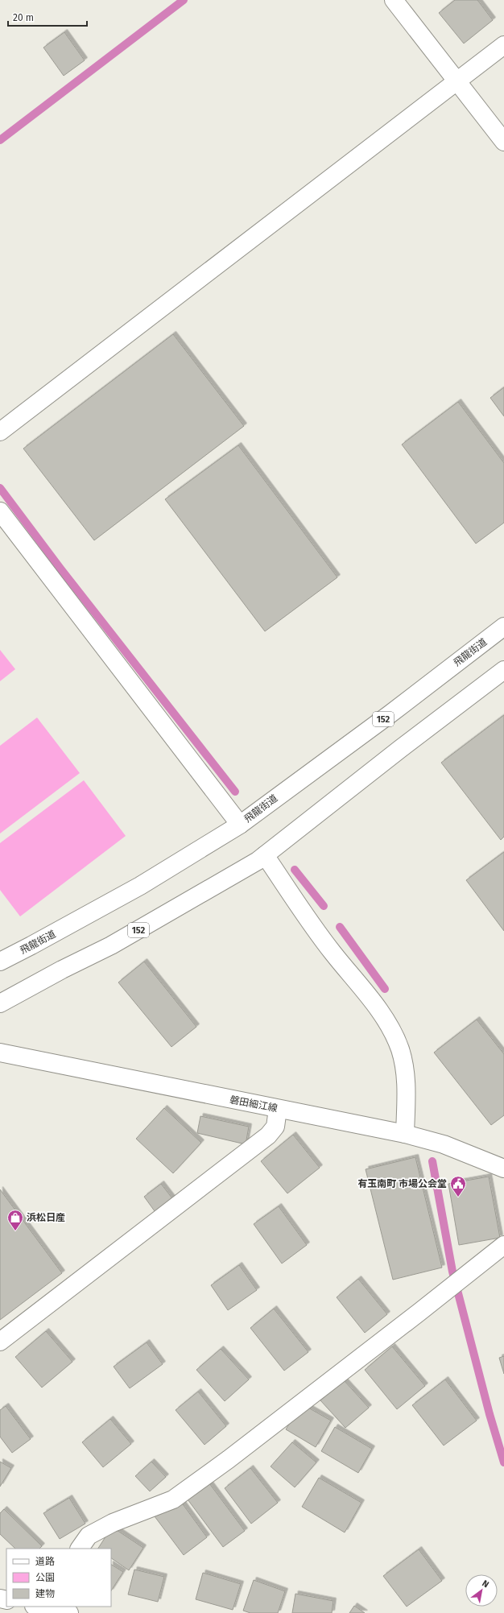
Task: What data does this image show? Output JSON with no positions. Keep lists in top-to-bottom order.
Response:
{
  "streets": {
    "main road": ["飛龍街道", "152", "磐田細江線"]
  },
  "places": {
    "public building": ["有玉南町 市場公会堂"],
    "shop": ["浜松日産"]
  },
  "legend": ["道路", "公園", "建物"],
  "scale_bar": "20 m",
  "north": "top right"
}
